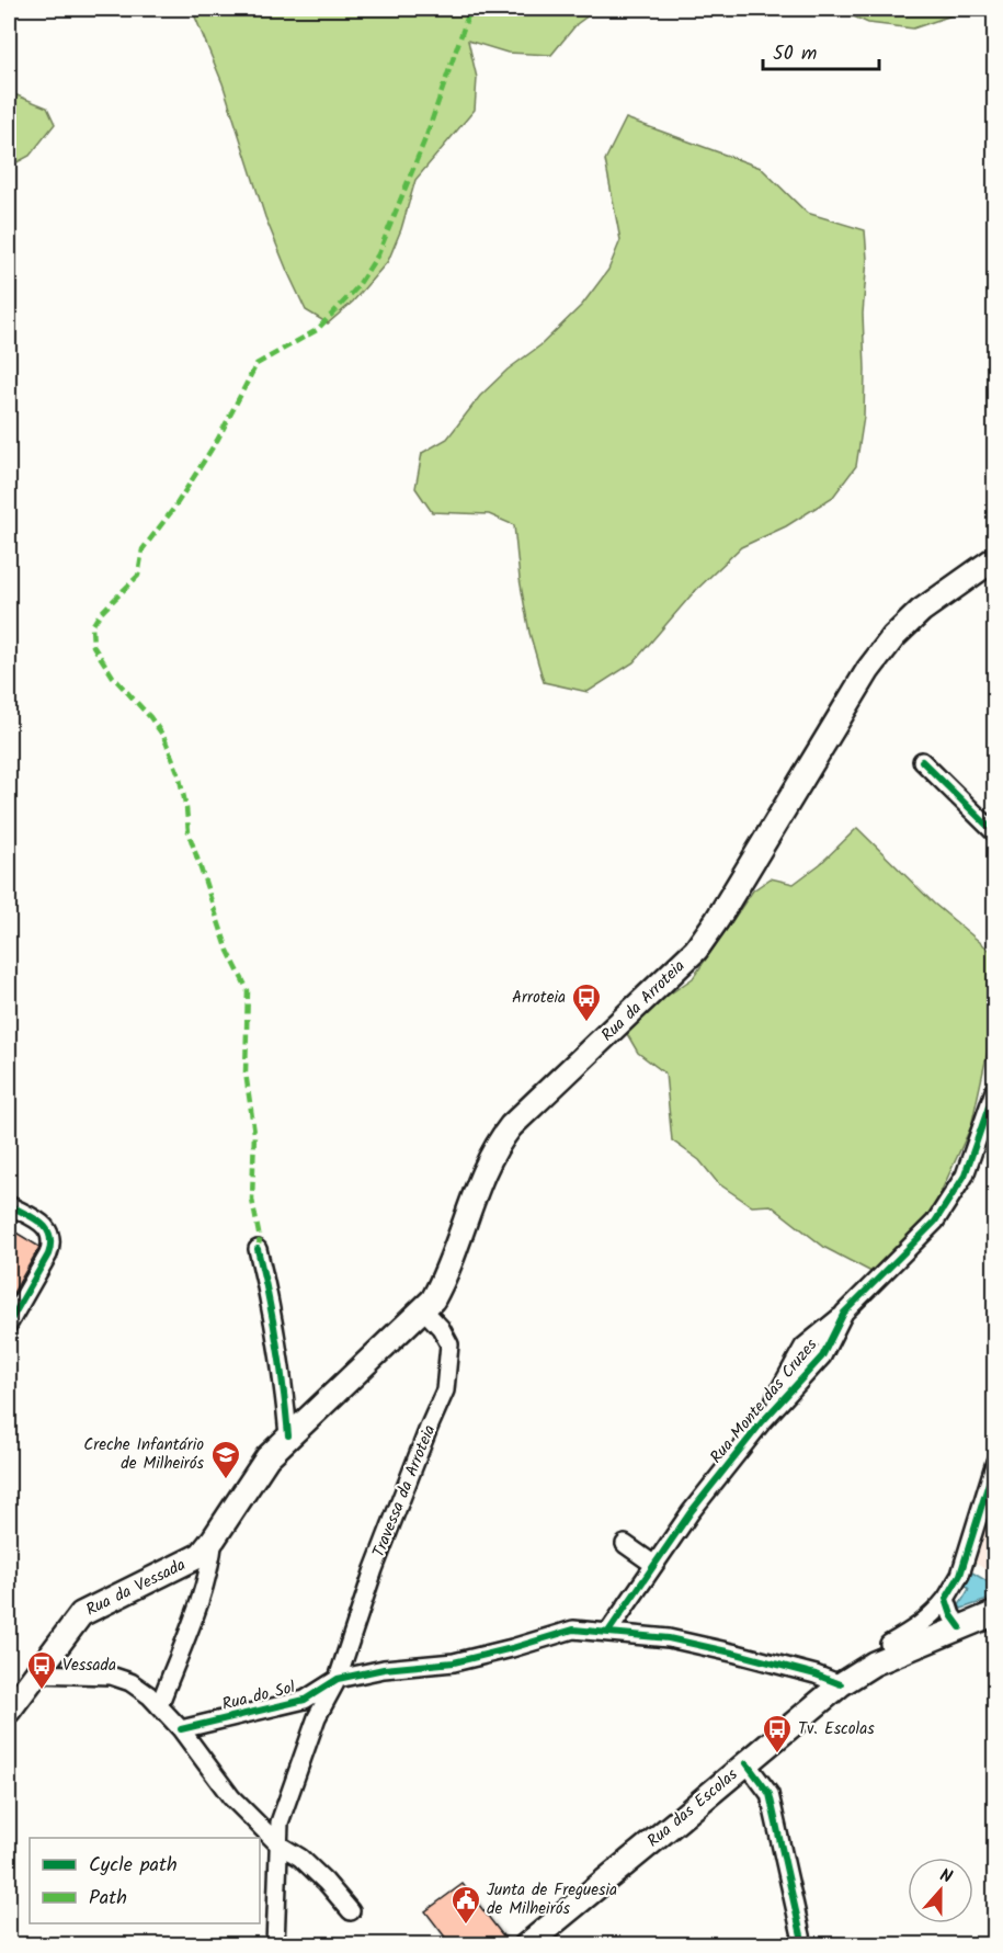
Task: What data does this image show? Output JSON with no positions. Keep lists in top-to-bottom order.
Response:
{
  "streets": {
    "main road": ["Rua da Arroteia", "Rua da Vessada", "Rua das Escolas"],
    "street": ["Rua Monte das Cruzes", "Travessa da Arroteia", "Rua do Sol"]
  },
  "crossings": [
    ["Rua da Arroteia", "Travessa da Arroteia"],
    ["Rua da Arroteia", "Rua da Vessada"],
    ["Travessa da Arroteia", "Rua do Sol"]
  ],
  "places": {
    "bus stop": ["Arroteia", "Vessada", "Tv. Escolas"],
    "school or university": ["Creche Infantário de Milheirós"],
    "public building": ["Junta de Freguesia de Milheirós"]
  },
  "legend": ["Cycle path", "Path"],
  "scale_bar": "50 m",
  "north": "top"
}
